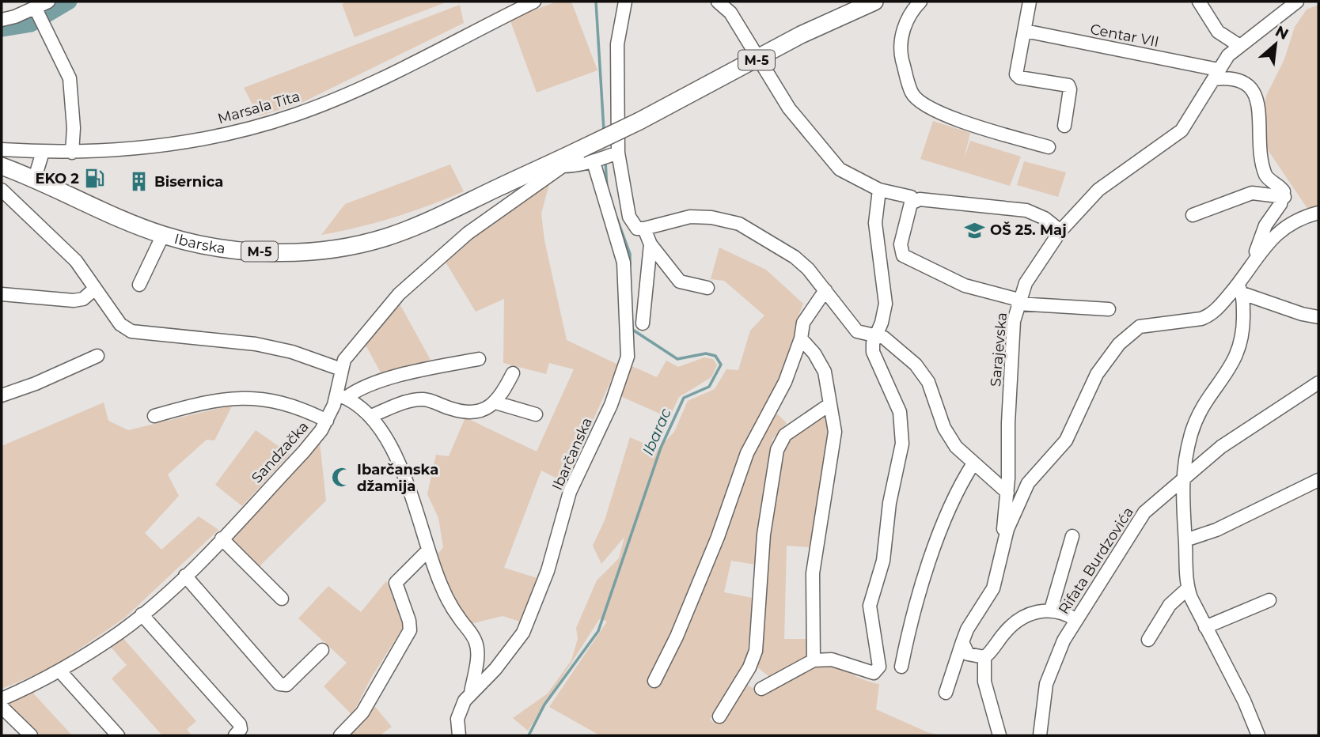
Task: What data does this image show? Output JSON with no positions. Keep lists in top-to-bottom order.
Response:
{
  "streets": {
    "main road": ["M-5", "Ibarska"],
    "street": [
      "Centar VII",
      "Marsala Tita",
      "Sarajevska",
      "Sandzačka",
      "Ibarčanska",
      "Rifata Burdzovića"
    ]
  },
  "crossings": [
    ["Centar VII", "Sarajevska"],
    ["M-5", "Ibarska"],
    ["M-5", "Sandzačka"],
    ["Ibarska", "Sandzačka"]
  ],
  "water": ["Ibarac"],
  "places": {
    "fuel station": ["EKO 2"],
    "building": ["Bisernica"],
    "school or university": ["OŠ 25. Maj"],
    "mosque": ["Ibarčanska džamija"]
  },
  "north": "top right"
}
